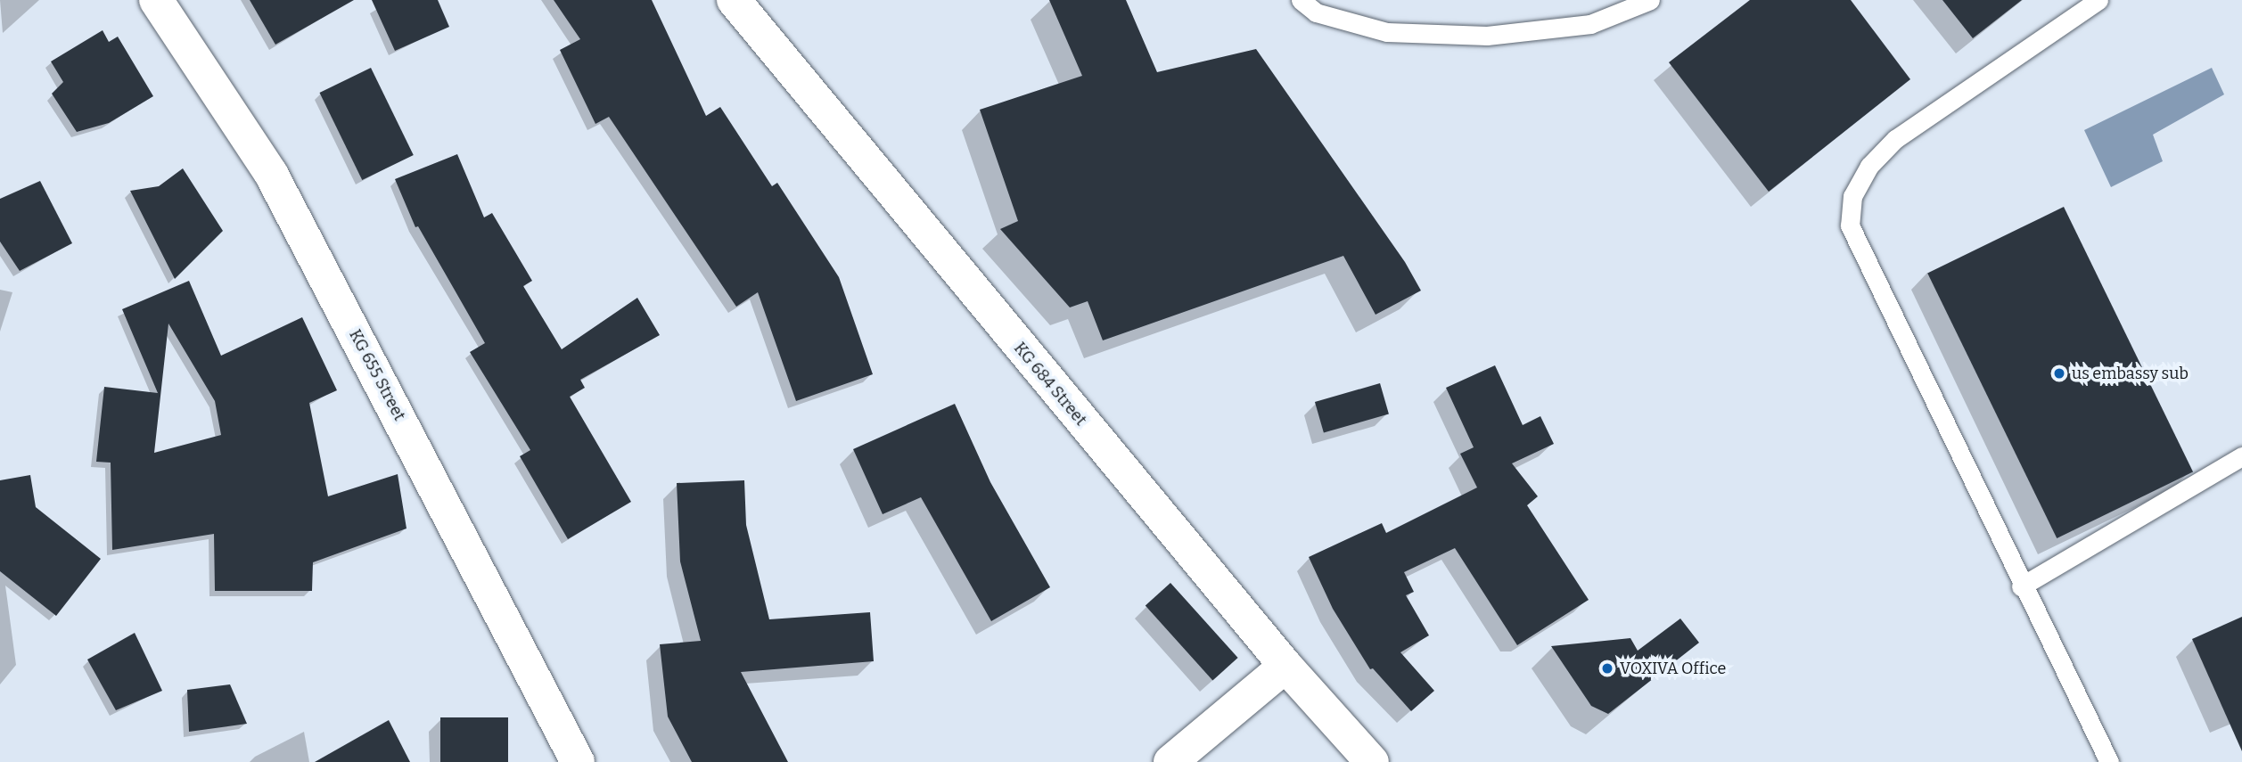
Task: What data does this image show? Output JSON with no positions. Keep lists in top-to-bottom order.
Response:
{
  "streets": {
    "street": ["KG 655 Street", "KG 684 Street"]
  },
  "places": ["us embassy sub", "VOXIVA Office"]
}
